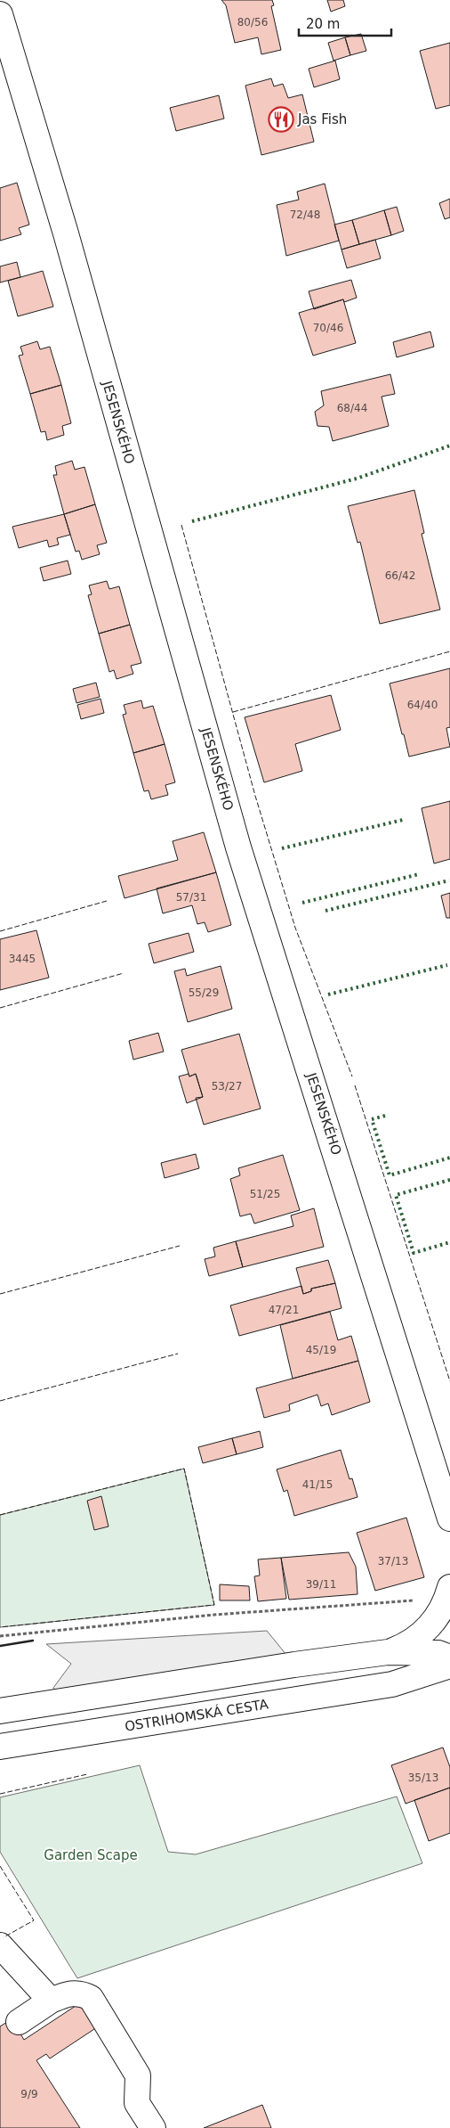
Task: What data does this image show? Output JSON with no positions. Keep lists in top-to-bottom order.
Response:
{
  "streets": {
    "main road": ["JESENSKÉHO", "OSTRIHOMSKÁ CESTA"]
  },
  "parks": ["Garden Scape"],
  "places": {
    "restaurant": ["Jas Fish"]
  },
  "house_numbers": [
    "80/56",
    "72/48",
    "70/46",
    "68/44",
    "66/42",
    "64/40",
    "57/31",
    "3445",
    "55/29",
    "53/27",
    "51/25",
    "47/21",
    "45/19",
    "41/15",
    "37/13",
    "39/11",
    "35/13",
    "9/9"
  ],
  "scale_bar": "20 m"
}
